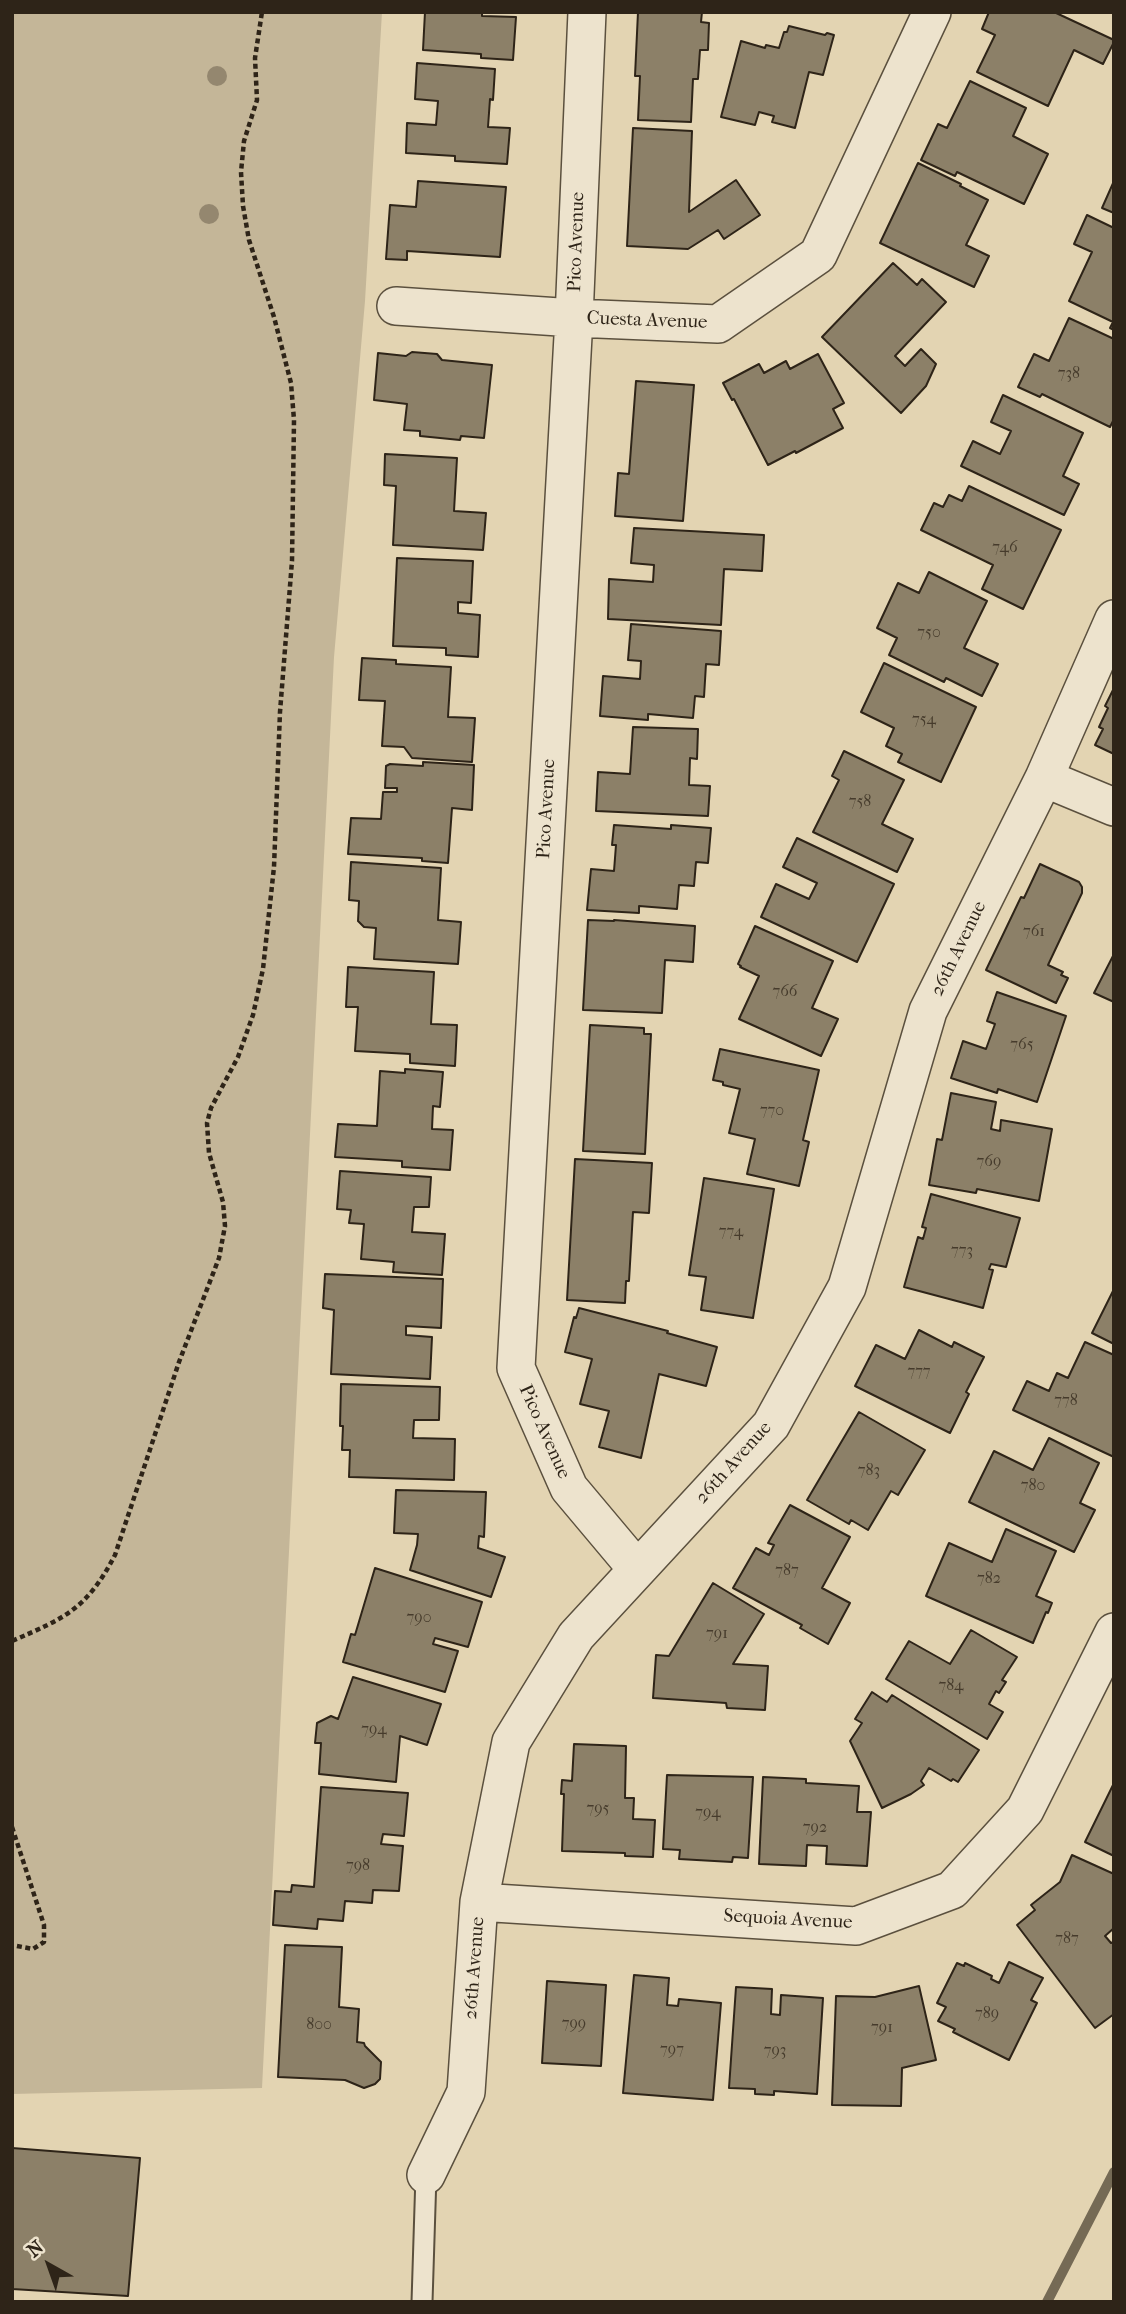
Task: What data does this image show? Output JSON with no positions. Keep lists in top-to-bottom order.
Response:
{
  "streets": {
    "street": [
      "Pico Avenue",
      "Cuesta Avenue",
      "26th Avenue",
      "Sequoia Avenue"
    ]
  },
  "crossings": [
    ["Pico Avenue", "Cuesta Avenue"],
    ["Pico Avenue", "26th Avenue"],
    ["26th Avenue", "Sequoia Avenue"]
  ],
  "house_numbers": [
    "738",
    "746",
    "750",
    "754",
    "758",
    "761",
    "766",
    "765",
    "770",
    "769",
    "774",
    "773",
    "777",
    "778",
    "783",
    "780",
    "787",
    "782",
    "790",
    "791",
    "784",
    "794",
    "795",
    "794",
    "792",
    "798",
    "787",
    "789",
    "799",
    "800",
    "791",
    "797",
    "793"
  ],
  "north": "top left"
}
